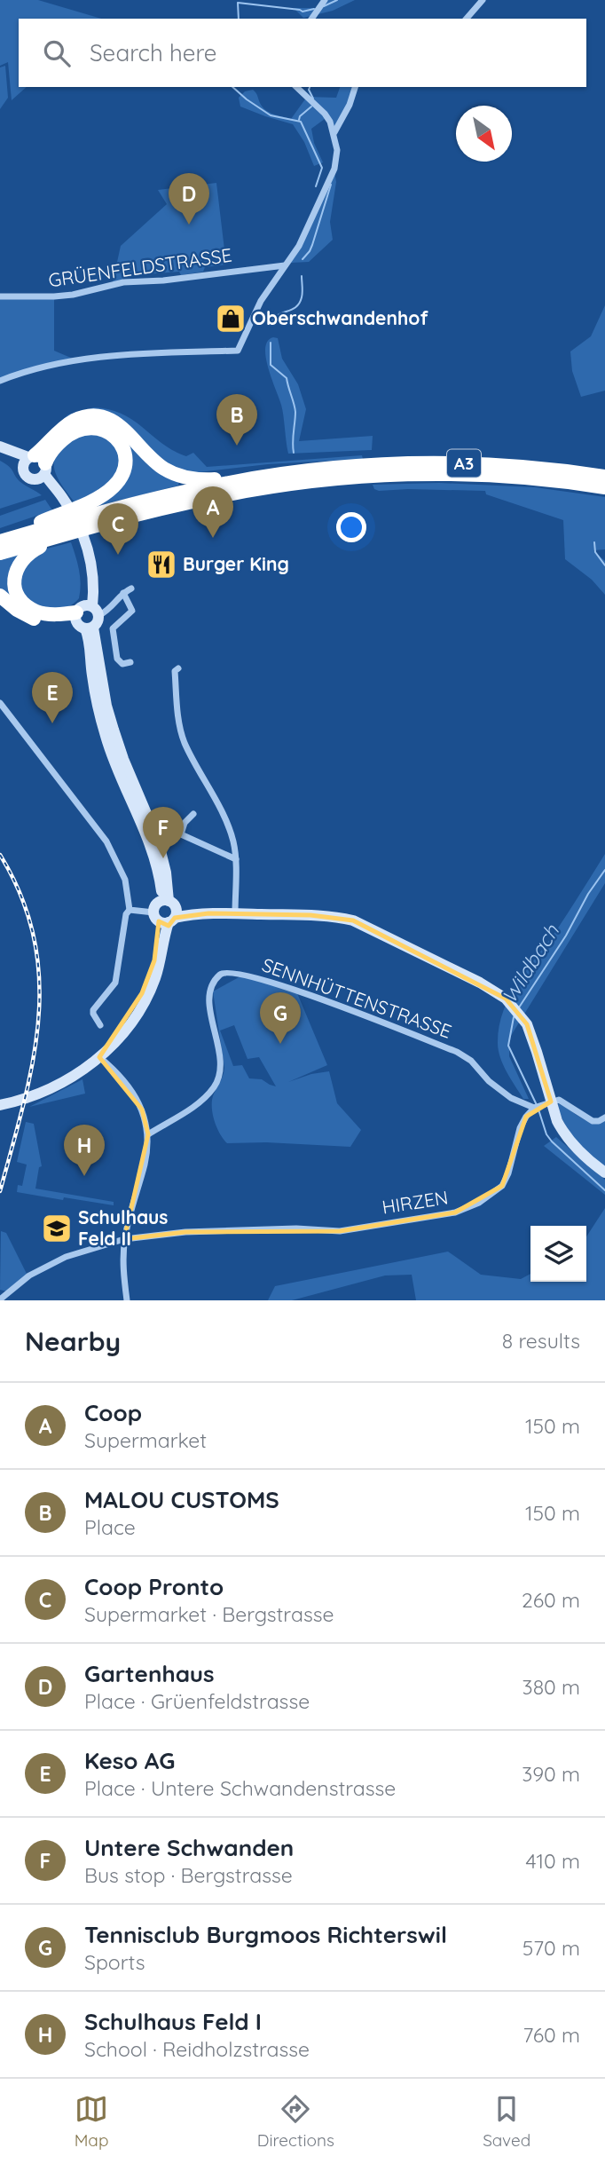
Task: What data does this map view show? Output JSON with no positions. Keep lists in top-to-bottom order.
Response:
{
  "streets": {
    "highway": ["A3"],
    "street": ["GRÜENFELDSTRASSE", "SENNHÜTTENSTRASSE", "HIRZEN"]
  },
  "crossings": [
    ["SENNHÜTTENSTRASSE", "HIRZEN"]
  ],
  "water": ["Wildbach"],
  "places": {
    "shop": ["Oberschwandenhof"],
    "restaurant": ["Burger King"],
    "school or university": ["Schulhaus Feld II"]
  },
  "north": "bottom right",
  "page": {
    "search": "Search here",
    "pins": [
      "D",
      "B",
      "A",
      "C",
      "E",
      "F",
      "G",
      "H"
    ],
    "heading": ["Nearby", "8 results"],
    "list": [
      {
        "mark": "A",
        "name": "Coop",
        "note": "Supermarket",
        "value": "150 m"
      },
      {
        "mark": "B",
        "name": "MALOU CUSTOMS",
        "note": "Place",
        "value": "150 m"
      },
      {
        "mark": "C",
        "name": "Coop Pronto",
        "note": "Supermarket · Bergstrasse",
        "value": "260 m"
      },
      {
        "mark": "D",
        "name": "Gartenhaus",
        "note": "Place · Grüenfeldstrasse",
        "value": "380 m"
      },
      {
        "mark": "E",
        "name": "Keso AG",
        "note": "Place · Untere Schwandenstrasse",
        "value": "390 m"
      },
      {
        "mark": "F",
        "name": "Untere Schwanden",
        "note": "Bus stop · Bergstrasse",
        "value": "410 m"
      },
      {
        "mark": "G",
        "name": "Tennisclub Burgmoos Richterswil",
        "note": "Sports",
        "value": "570 m"
      },
      {
        "mark": "H",
        "name": "Schulhaus Feld I",
        "note": "School · Reidholzstrasse",
        "value": "760 m"
      }
    ],
    "nav": ["Map", "Directions", "Saved"]
  }
}
